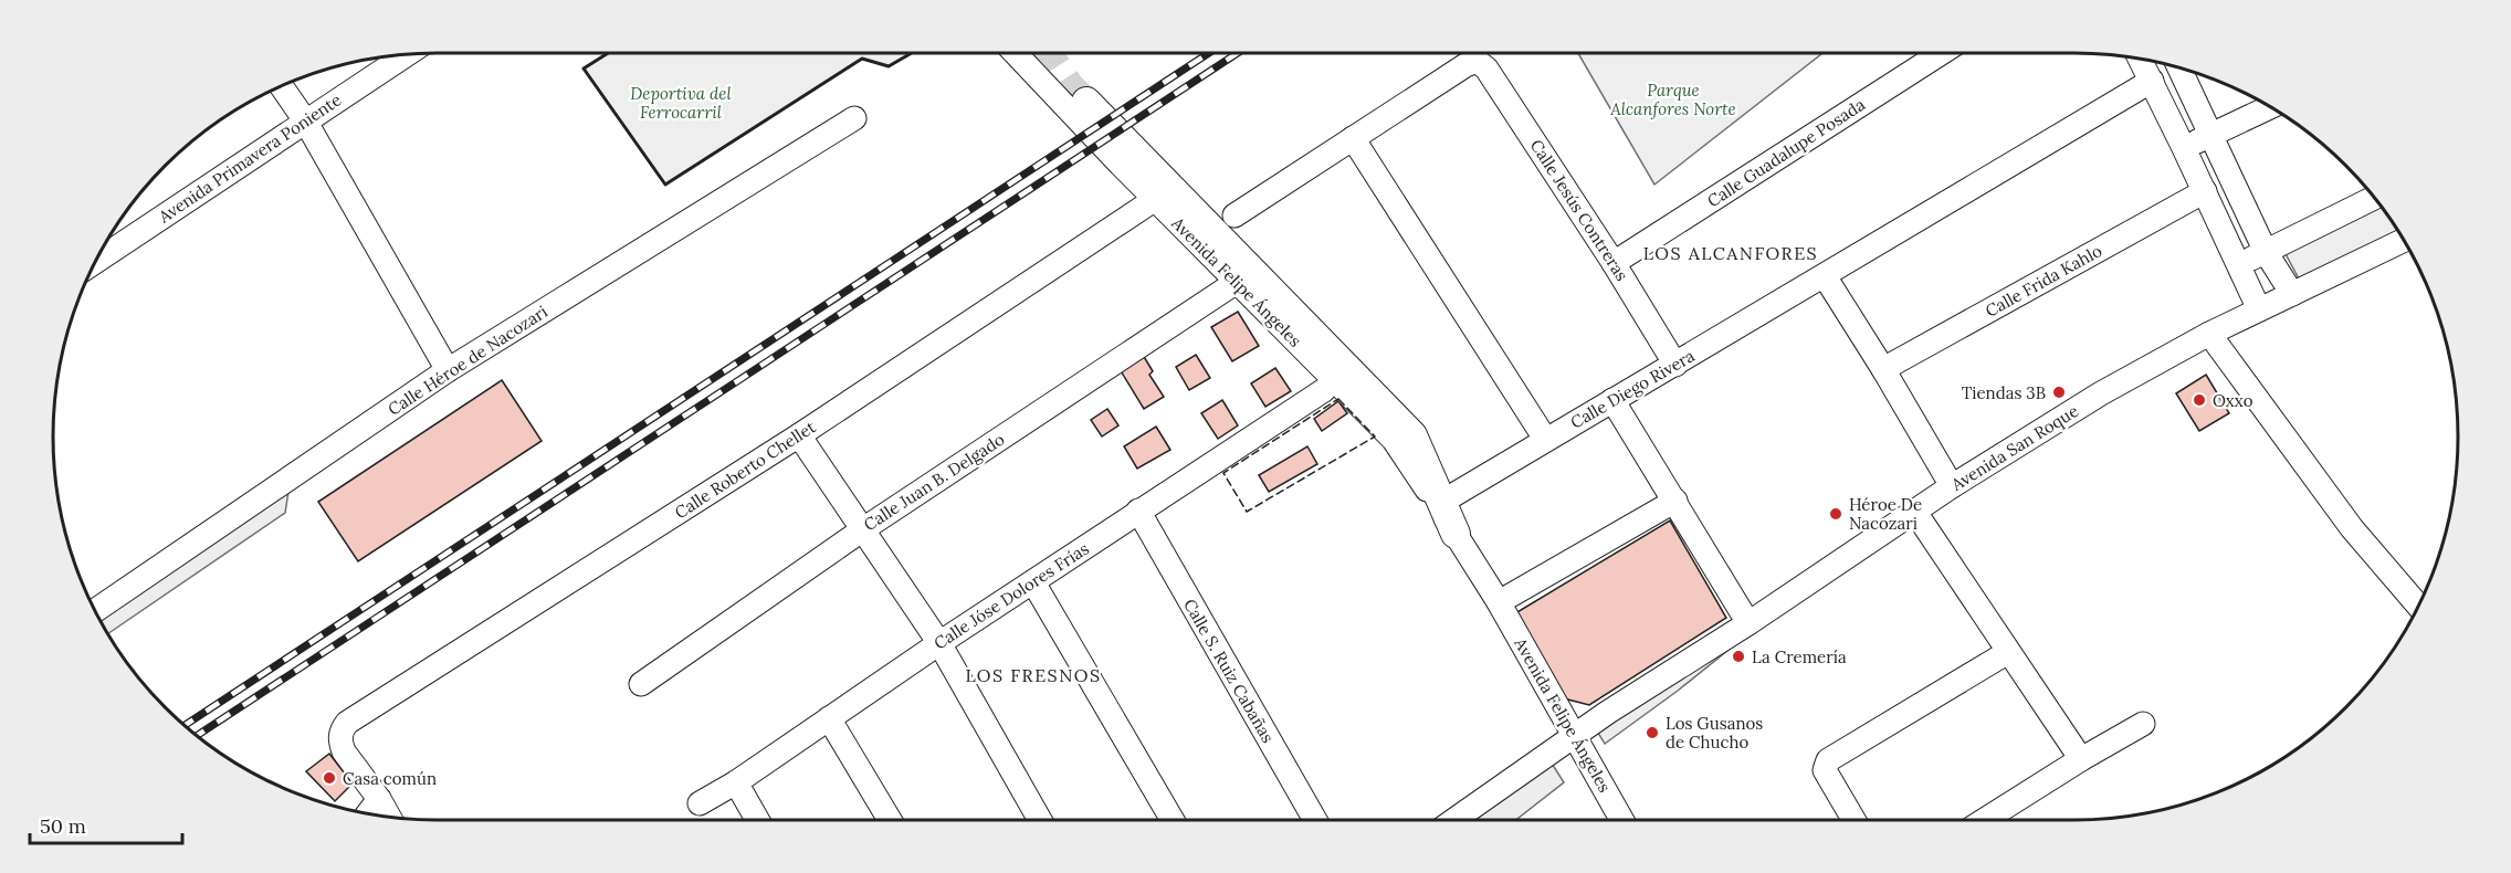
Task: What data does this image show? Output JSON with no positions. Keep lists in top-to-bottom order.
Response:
{
  "streets": {
    "main road": ["Avenida Felipe Ángeles"],
    "street": [
      "Calle Guadalupe Posada",
      "Avenida Primavera Poniente",
      "Calle Jesús Contreras",
      "Calle Frida Kahlo",
      "Calle Héroe de Nacozari",
      "Calle Diego Rivera",
      "Avenida San Roque",
      "Calle Roberto Chellet",
      "Calle Juan B. Delgado",
      "Calle Jóse Dolores Frías",
      "Calle S. Ruiz Cabañas"
    ]
  },
  "crossings": [
    ["Calle Guadalupe Posada", "Calle Jesús Contreras"],
    ["Calle Jesús Contreras", "Calle Diego Rivera"],
    ["Avenida Felipe Ángeles", "Calle Diego Rivera"],
    ["Avenida Felipe Ángeles", "Avenida San Roque"],
    ["Calle Jóse Dolores Frías", "Calle S. Ruiz Cabañas"]
  ],
  "districts": ["LOS ALCANFORES", "LOS FRESNOS"],
  "parks": ["Parque Alcanfores Norte", "Deportiva del Ferrocarril"],
  "places": [
    "Tiendas 3B",
    "Oxxo",
    "Héroe De Nacozari",
    "La Cremería",
    "Los Gusanos de Chucho",
    "Casa común"
  ],
  "scale_bar": "50 m"
}
